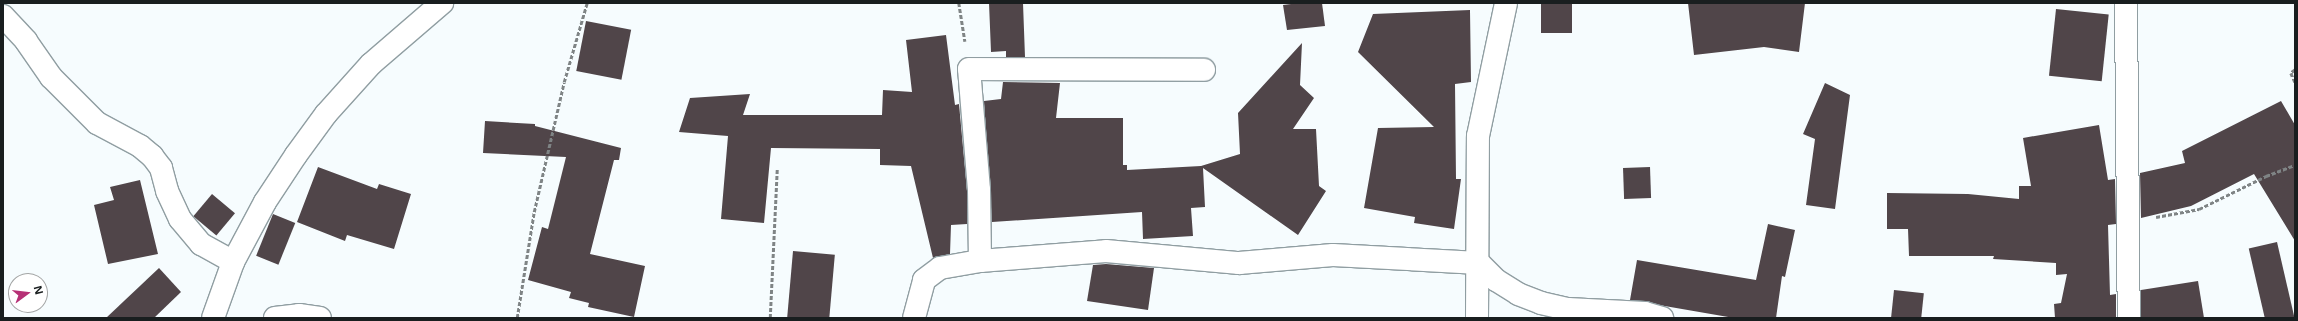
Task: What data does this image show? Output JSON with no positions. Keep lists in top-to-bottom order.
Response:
{
  "north": "right"
}
